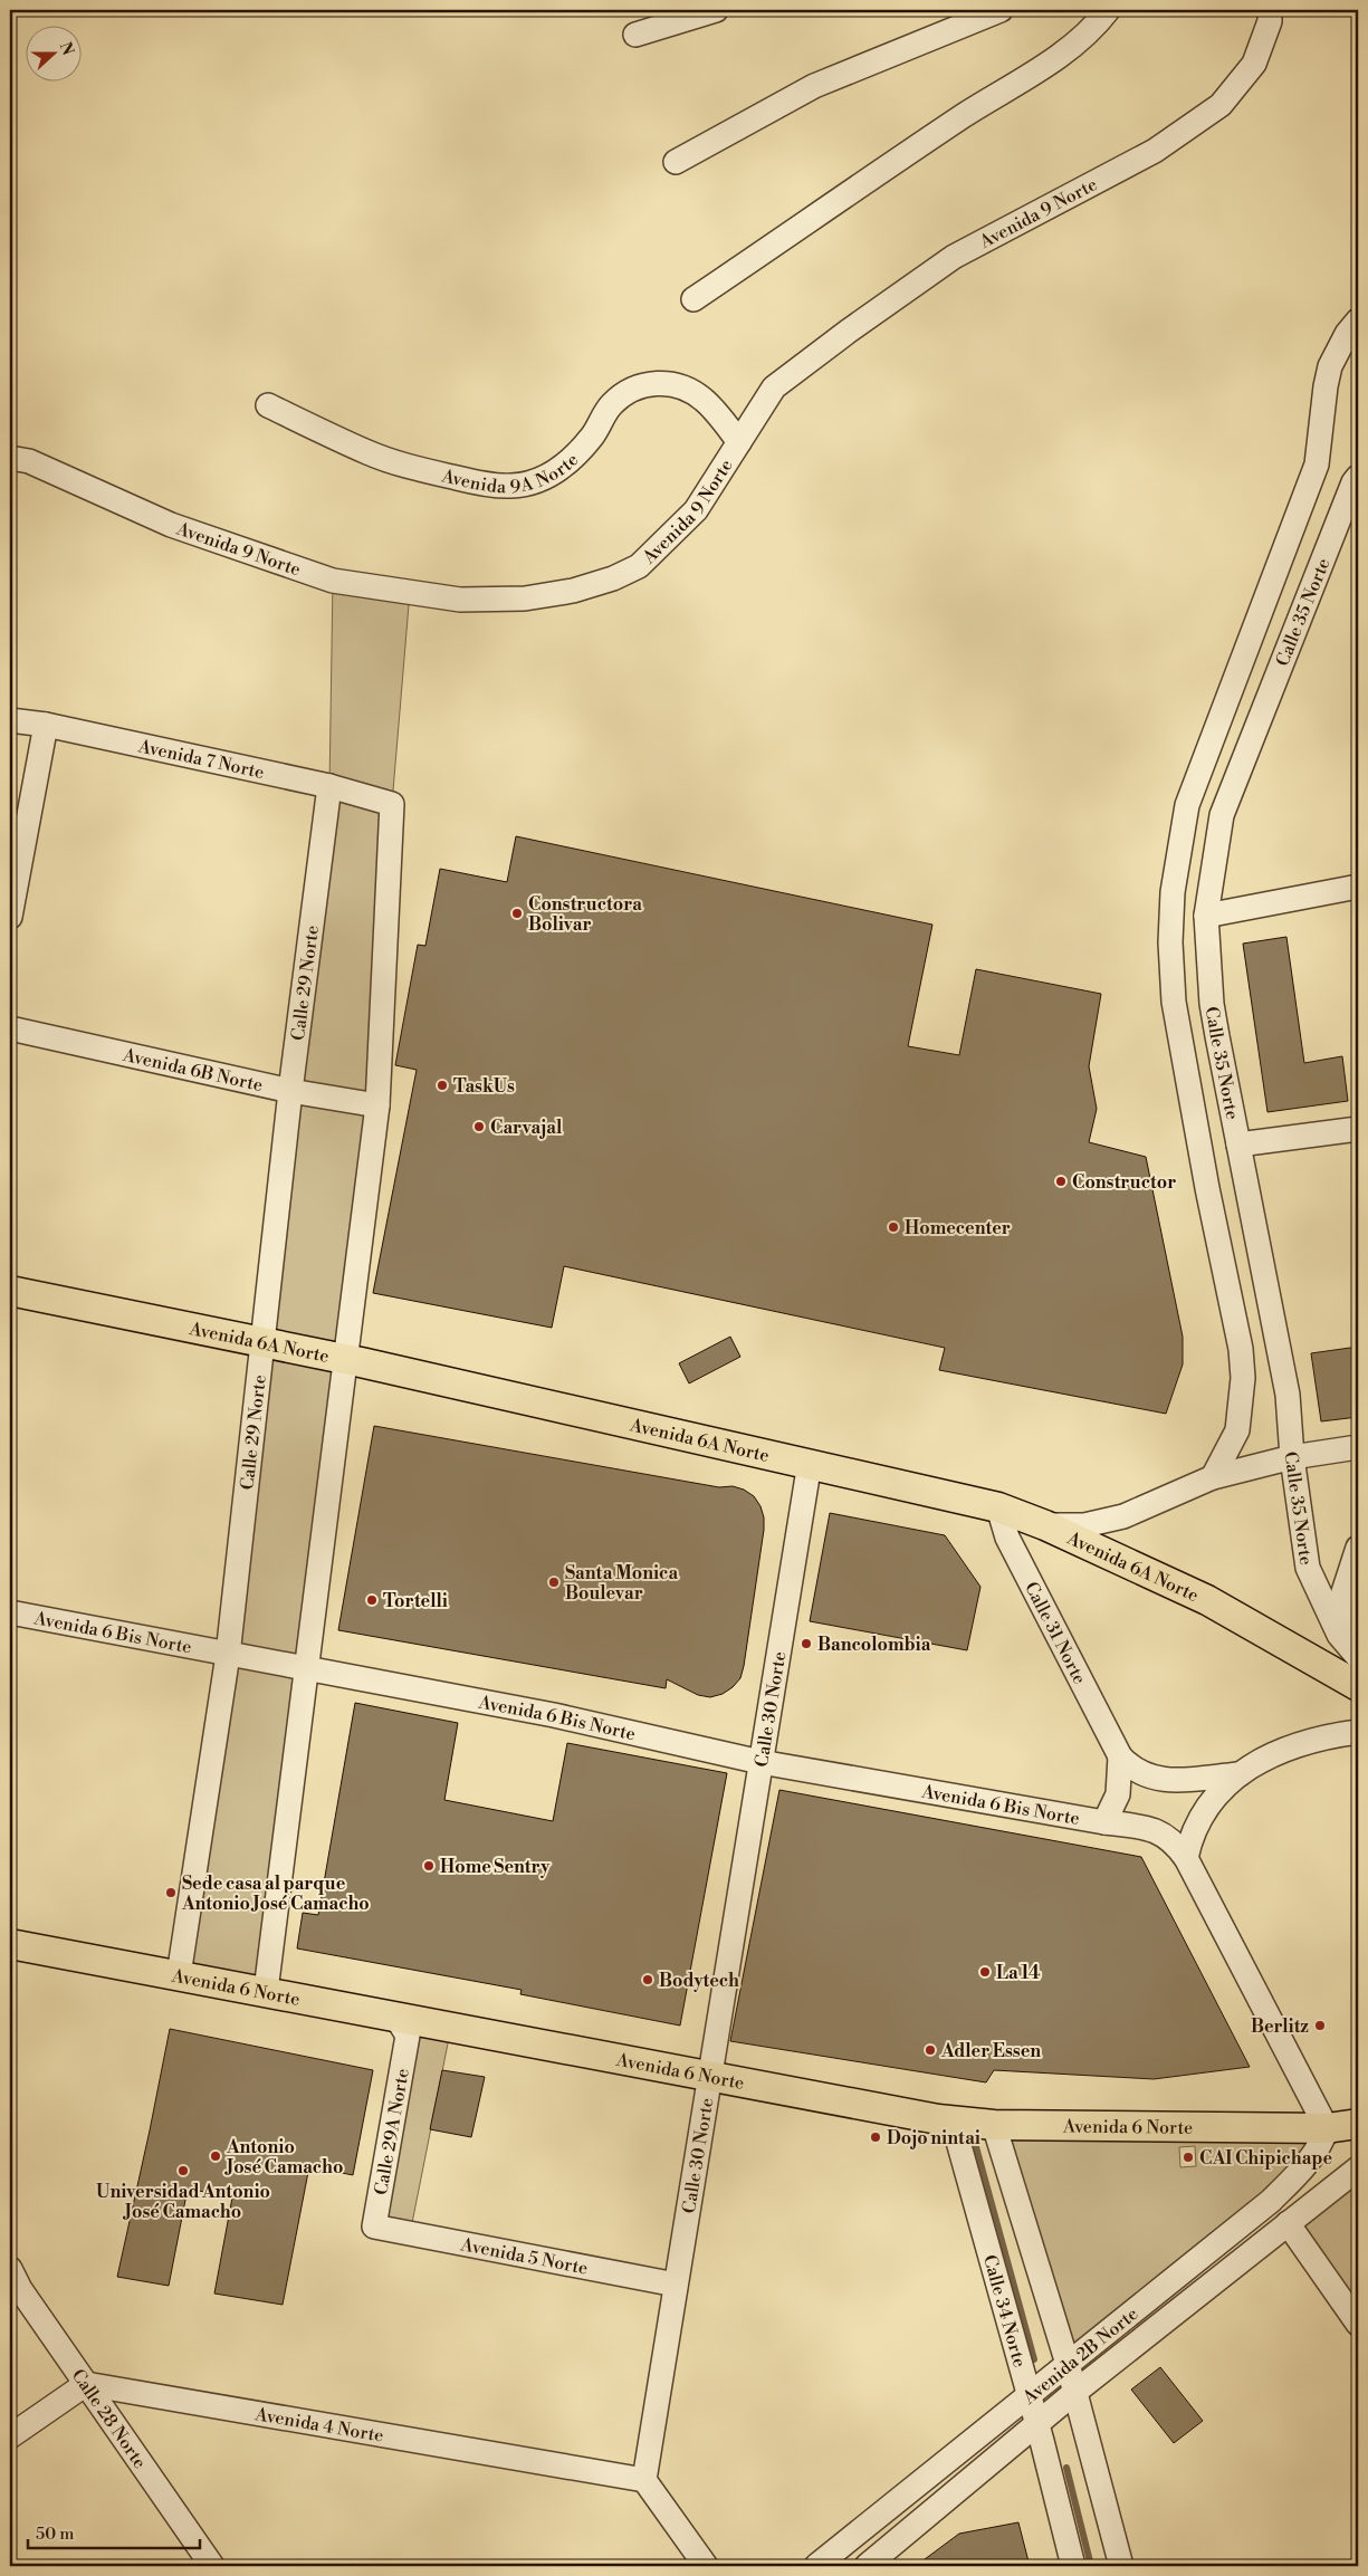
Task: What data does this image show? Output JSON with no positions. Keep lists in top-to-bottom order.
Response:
{
  "streets": {
    "main road": ["Avenida 6A Norte", "Avenida 6 Norte"],
    "street": [
      "Avenida 9 Norte",
      "Avenida 9A Norte",
      "Calle 35 Norte",
      "Avenida 7 Norte",
      "Calle 29 Norte",
      "Avenida 6B Norte",
      "Avenida 6 Bis Norte",
      "Calle 31 Norte",
      "Calle 30 Norte",
      "Calle 29A Norte",
      "Avenida 5 Norte",
      "Calle 34 Norte",
      "Avenida 2B Norte",
      "Calle 28 Norte",
      "Avenida 4 Norte"
    ]
  },
  "crossings": [
    ["Avenida 9 Norte", "Avenida 9A Norte"],
    ["Avenida 7 Norte", "Calle 29 Norte"],
    ["Avenida 7 Norte", "Avenida 6B Norte"],
    ["Calle 29 Norte", "Avenida 6B Norte"],
    ["Calle 29 Norte", "Avenida 6A Norte"],
    ["Calle 29 Norte", "Avenida 6 Bis Norte"],
    ["Calle 29 Norte", "Avenida 6 Norte"],
    ["Avenida 6A Norte", "Calle 31 Norte"],
    ["Avenida 6A Norte", "Calle 30 Norte"],
    ["Avenida 6 Bis Norte", "Calle 31 Norte"],
    ["Avenida 6 Bis Norte", "Calle 30 Norte"],
    ["Calle 30 Norte", "Avenida 6 Norte"],
    ["Calle 30 Norte", "Avenida 5 Norte"],
    ["Calle 30 Norte", "Avenida 4 Norte"],
    ["Avenida 6 Norte", "Calle 29A Norte"],
    ["Avenida 6 Norte", "Calle 34 Norte"],
    ["Avenida 6 Norte", "Avenida 2B Norte"],
    ["Calle 29A Norte", "Avenida 5 Norte"],
    ["Calle 34 Norte", "Avenida 2B Norte"],
    ["Calle 28 Norte", "Avenida 4 Norte"]
  ],
  "places": [
    "Constructora Bolivar",
    "TaskUs",
    "Carvajal",
    "Constructor",
    "Homecenter",
    "Santa Monica Boulevar",
    "Tortelli",
    "Bancolombia",
    "Home Sentry",
    "Sede casa al parque Antonio José Camacho",
    "La 14",
    "Bodytech",
    "Berlitz",
    "Adler Essen",
    "Dojo nintai",
    "Antonio José Camacho",
    "CAI Chipichape",
    "Universidad Antonio José Camacho"
  ],
  "scale_bar": "50 m",
  "north": "right"
}
